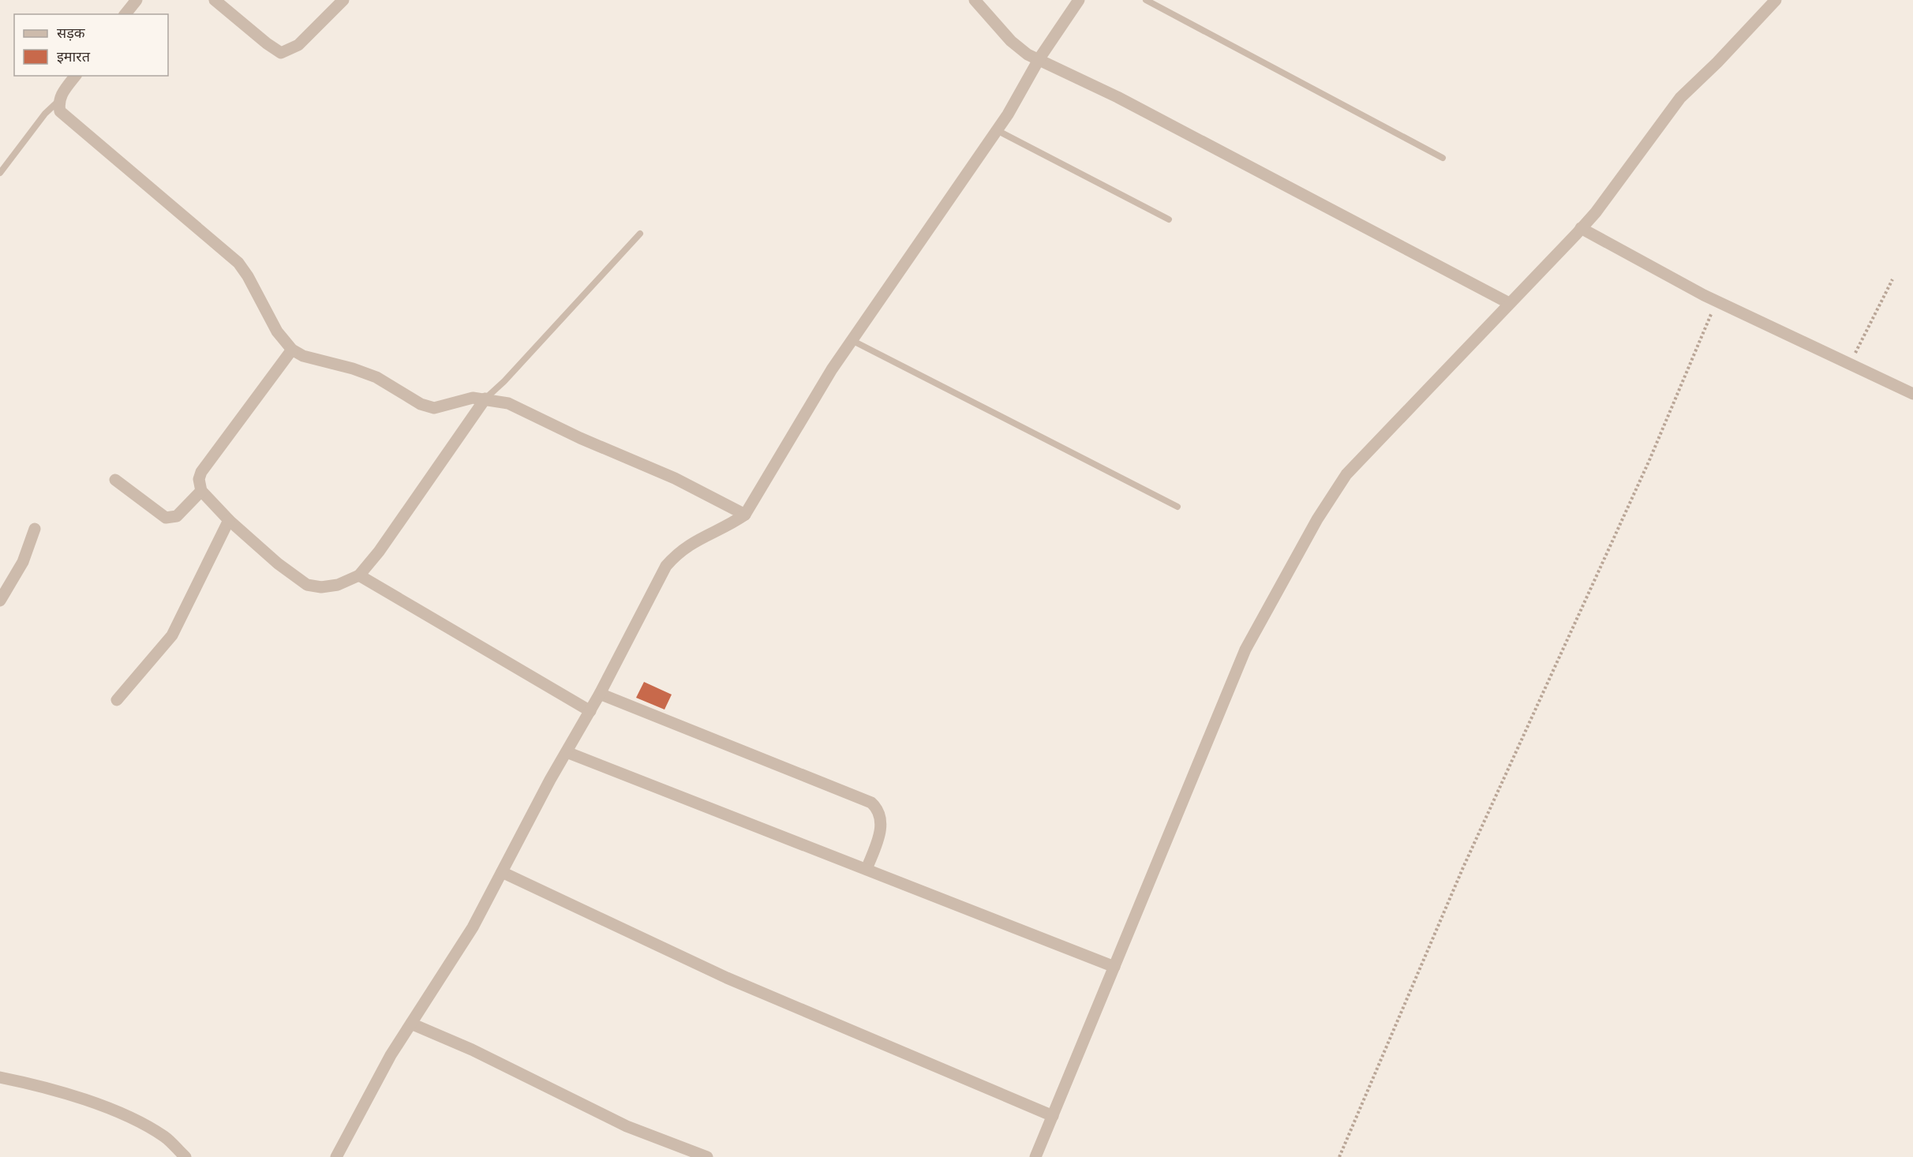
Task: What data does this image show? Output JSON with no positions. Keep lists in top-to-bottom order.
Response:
{
  "legend": ["सड़क", "इमारत"]
}
